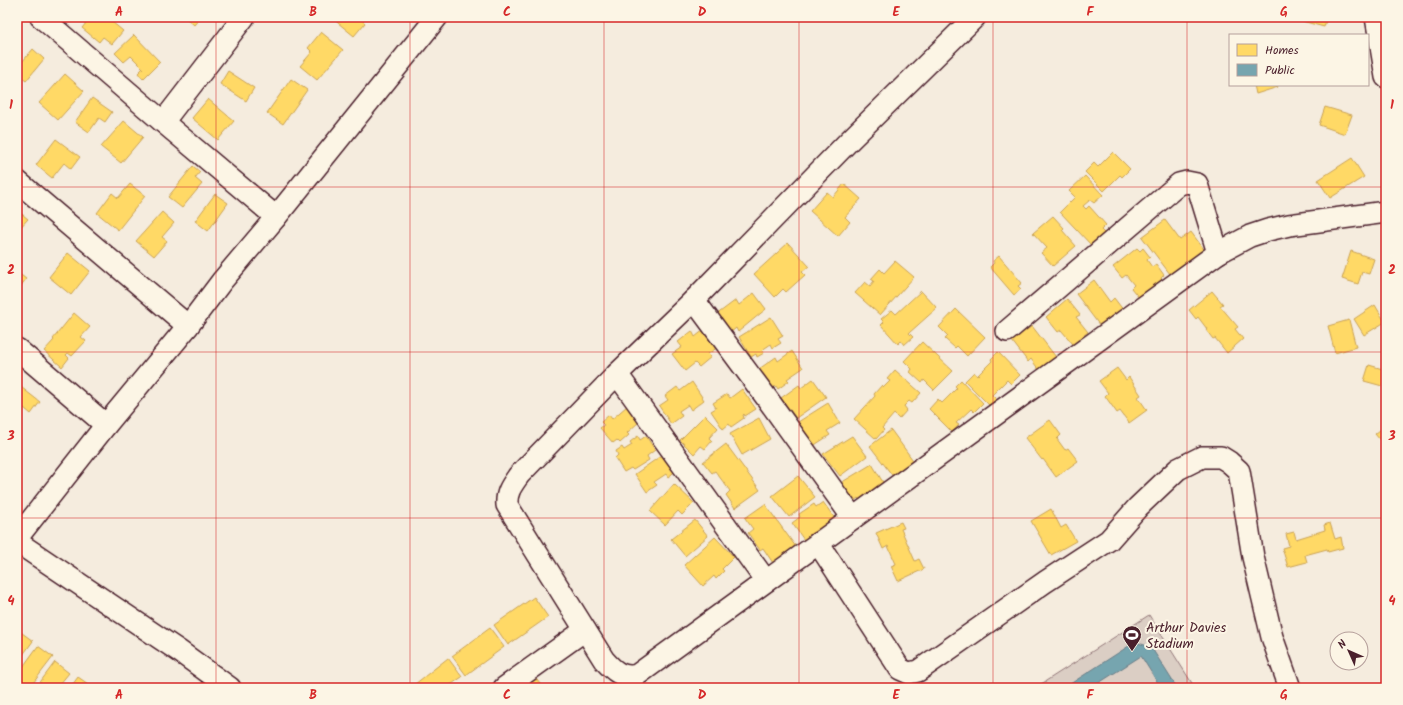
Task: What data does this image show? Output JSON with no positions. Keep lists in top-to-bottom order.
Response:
{
  "places": {
    "sports": ["Arthur Davies Stadium"]
  },
  "legend": ["Homes", "Public"],
  "north": "top left",
  "grid": {
    "columns": [
      "A",
      "B",
      "C",
      "D",
      "E",
      "F",
      "G"
    ],
    "rows": [
      "1",
      "2",
      "3",
      "4"
    ]
  }
}
